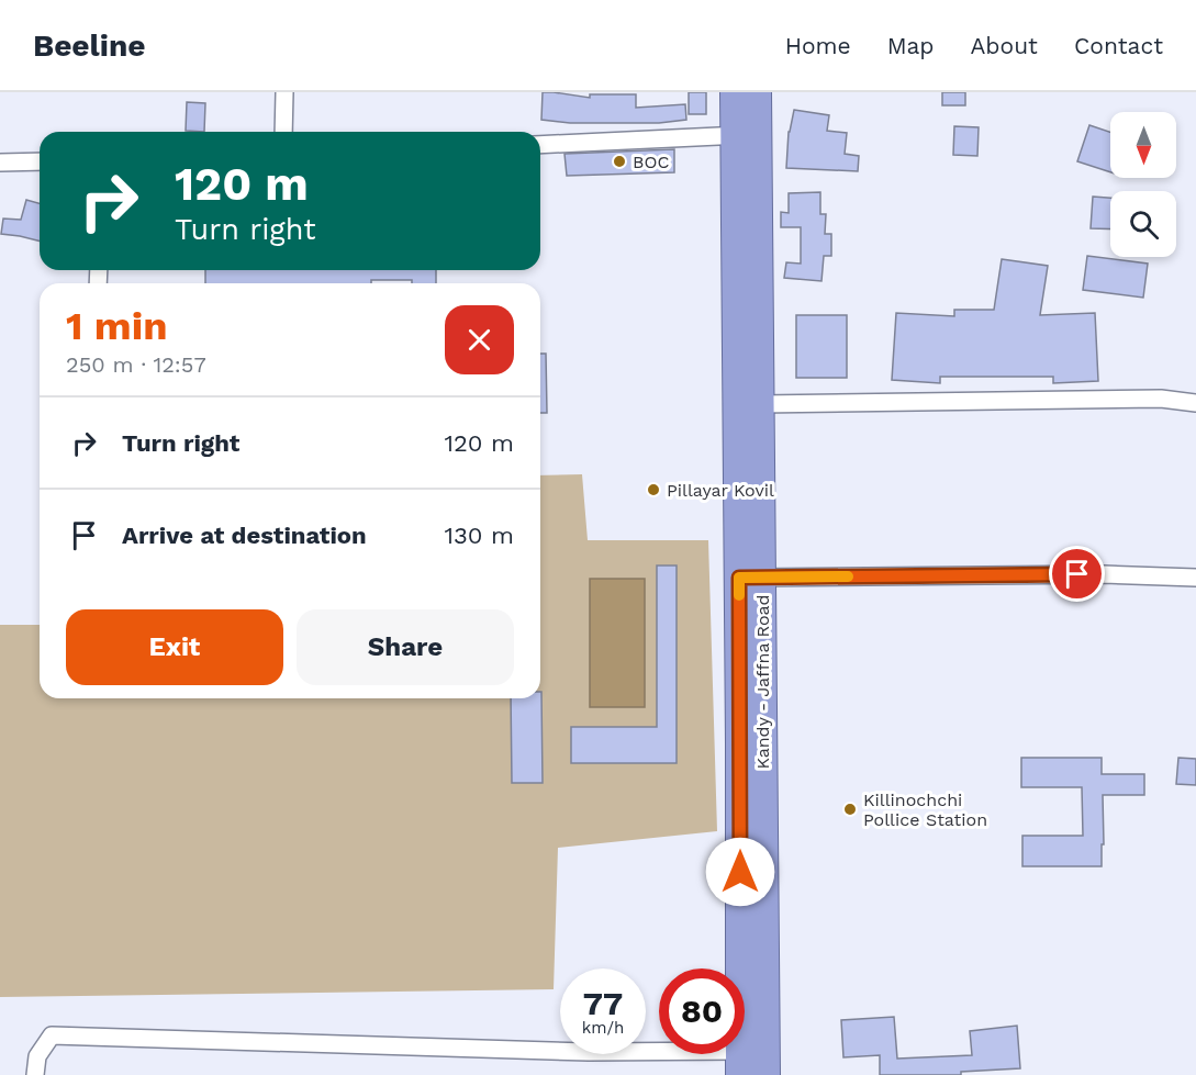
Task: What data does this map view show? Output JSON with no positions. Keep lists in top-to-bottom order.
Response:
{
  "streets": {
    "highway": ["Kandy - Jaffna Road"]
  },
  "places": ["BOC", "Pillayar Kovil", "Killinochchi Pollice Station"],
  "north": "bottom",
  "page": {
    "header": "Beeline",
    "nav": [
      "Home",
      "Map",
      "About",
      "Contact"
    ],
    "turn": ["120 m", "Turn right"],
    "heading": ["1 min", "250 m · 12:57"],
    "list": [
      {
        "name": "Turn right",
        "value": "120 m"
      },
      {
        "name": "Arrive at destination",
        "value": "130 m"
      }
    ],
    "buttons": ["Exit", "Share"],
    "speed": "77 km/h",
    "limit": "80"
  }
}
